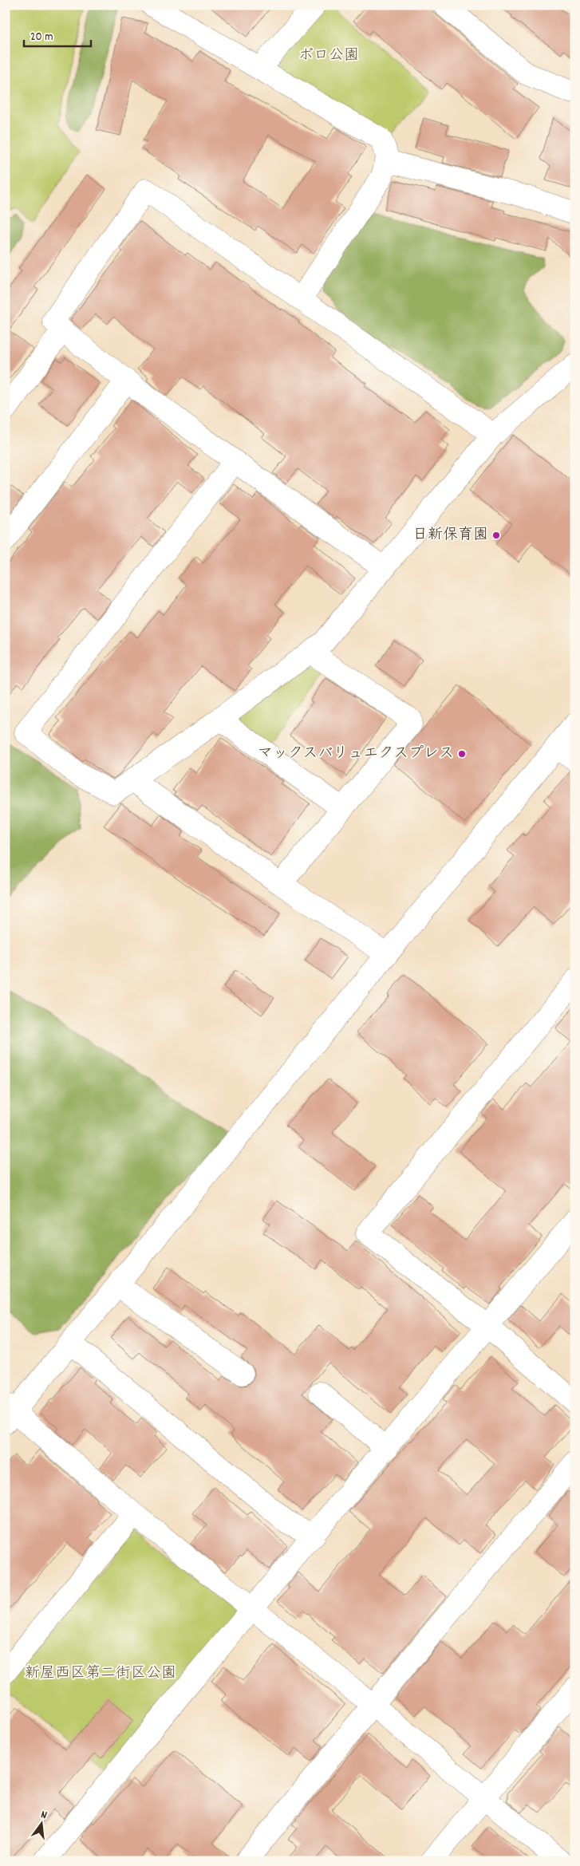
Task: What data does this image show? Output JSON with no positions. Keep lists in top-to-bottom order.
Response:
{
  "parks": ["ボロ公園", "新屋西区第二街区公園"],
  "places": ["日新保育園", "マックスバリュエクスプレス"],
  "scale_bar": "20 m",
  "north": "top"
}
